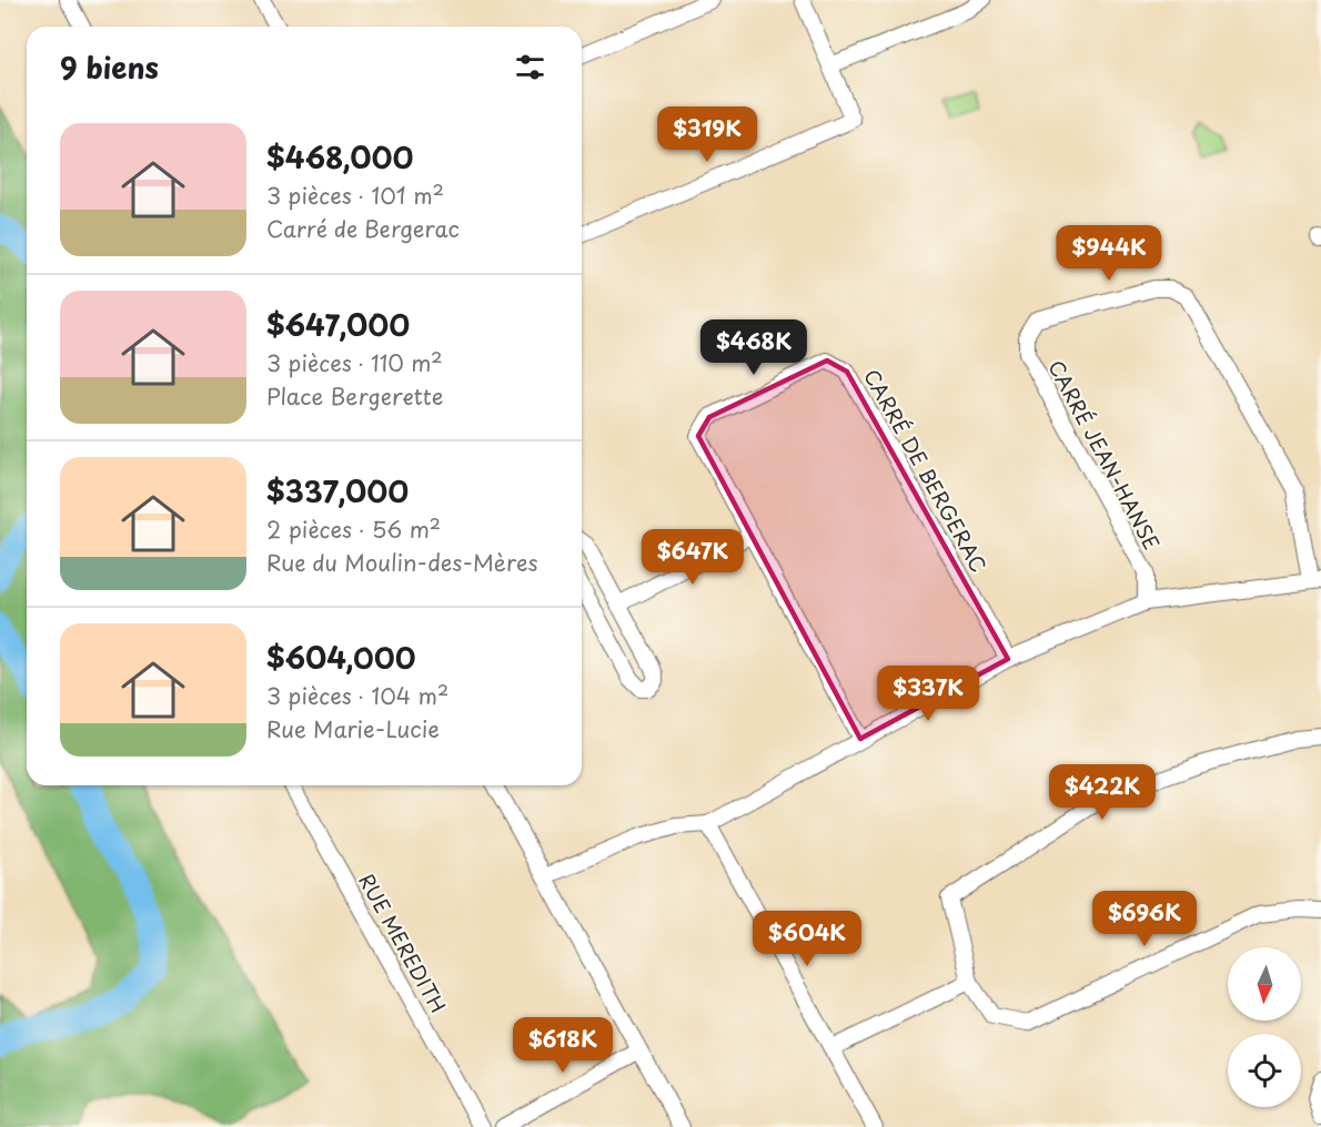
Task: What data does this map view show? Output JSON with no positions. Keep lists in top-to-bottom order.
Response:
{
  "streets": {
    "street": ["CARRÉ JEAN-HANSE", "CARRÉ DE BERGERAC", "RUE MEREDITH"]
  },
  "north": "bottom",
  "page": {
    "heading": "9 biens",
    "price": [
      "$319K",
      "$944K",
      "$468K",
      "$647K",
      "$337K",
      "$422K",
      "$696K",
      "$604K",
      "$618K"
    ],
    "list": [
      {
        "name": "$468,000",
        "note": "3 pièces · 101 m² · Carré de Bergerac"
      },
      {
        "name": "$647,000",
        "note": "3 pièces · 110 m² · Place Bergerette"
      },
      {
        "name": "$337,000",
        "note": "2 pièces · 56 m² · Rue du Moulin-des-Mères"
      },
      {
        "name": "$604,000",
        "note": "3 pièces · 104 m² · Rue Marie-Lucie"
      }
    ]
  }
}
